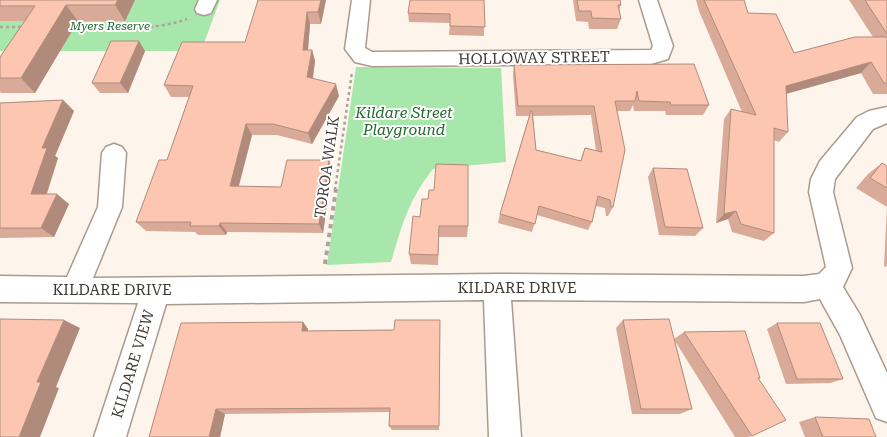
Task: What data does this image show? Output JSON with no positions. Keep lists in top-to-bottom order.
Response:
{
  "streets": {
    "street": ["HOLLOWAY STREET", "KILDARE DRIVE", "KILDARE VIEW"],
    "path": ["TOROA WALK"]
  },
  "crossings": [
    ["HOLLOWAY STREET", "TOROA WALK"],
    ["KILDARE DRIVE", "KILDARE VIEW"]
  ],
  "parks": ["Myers Reserve", "Kildare Street Playground"]
}
